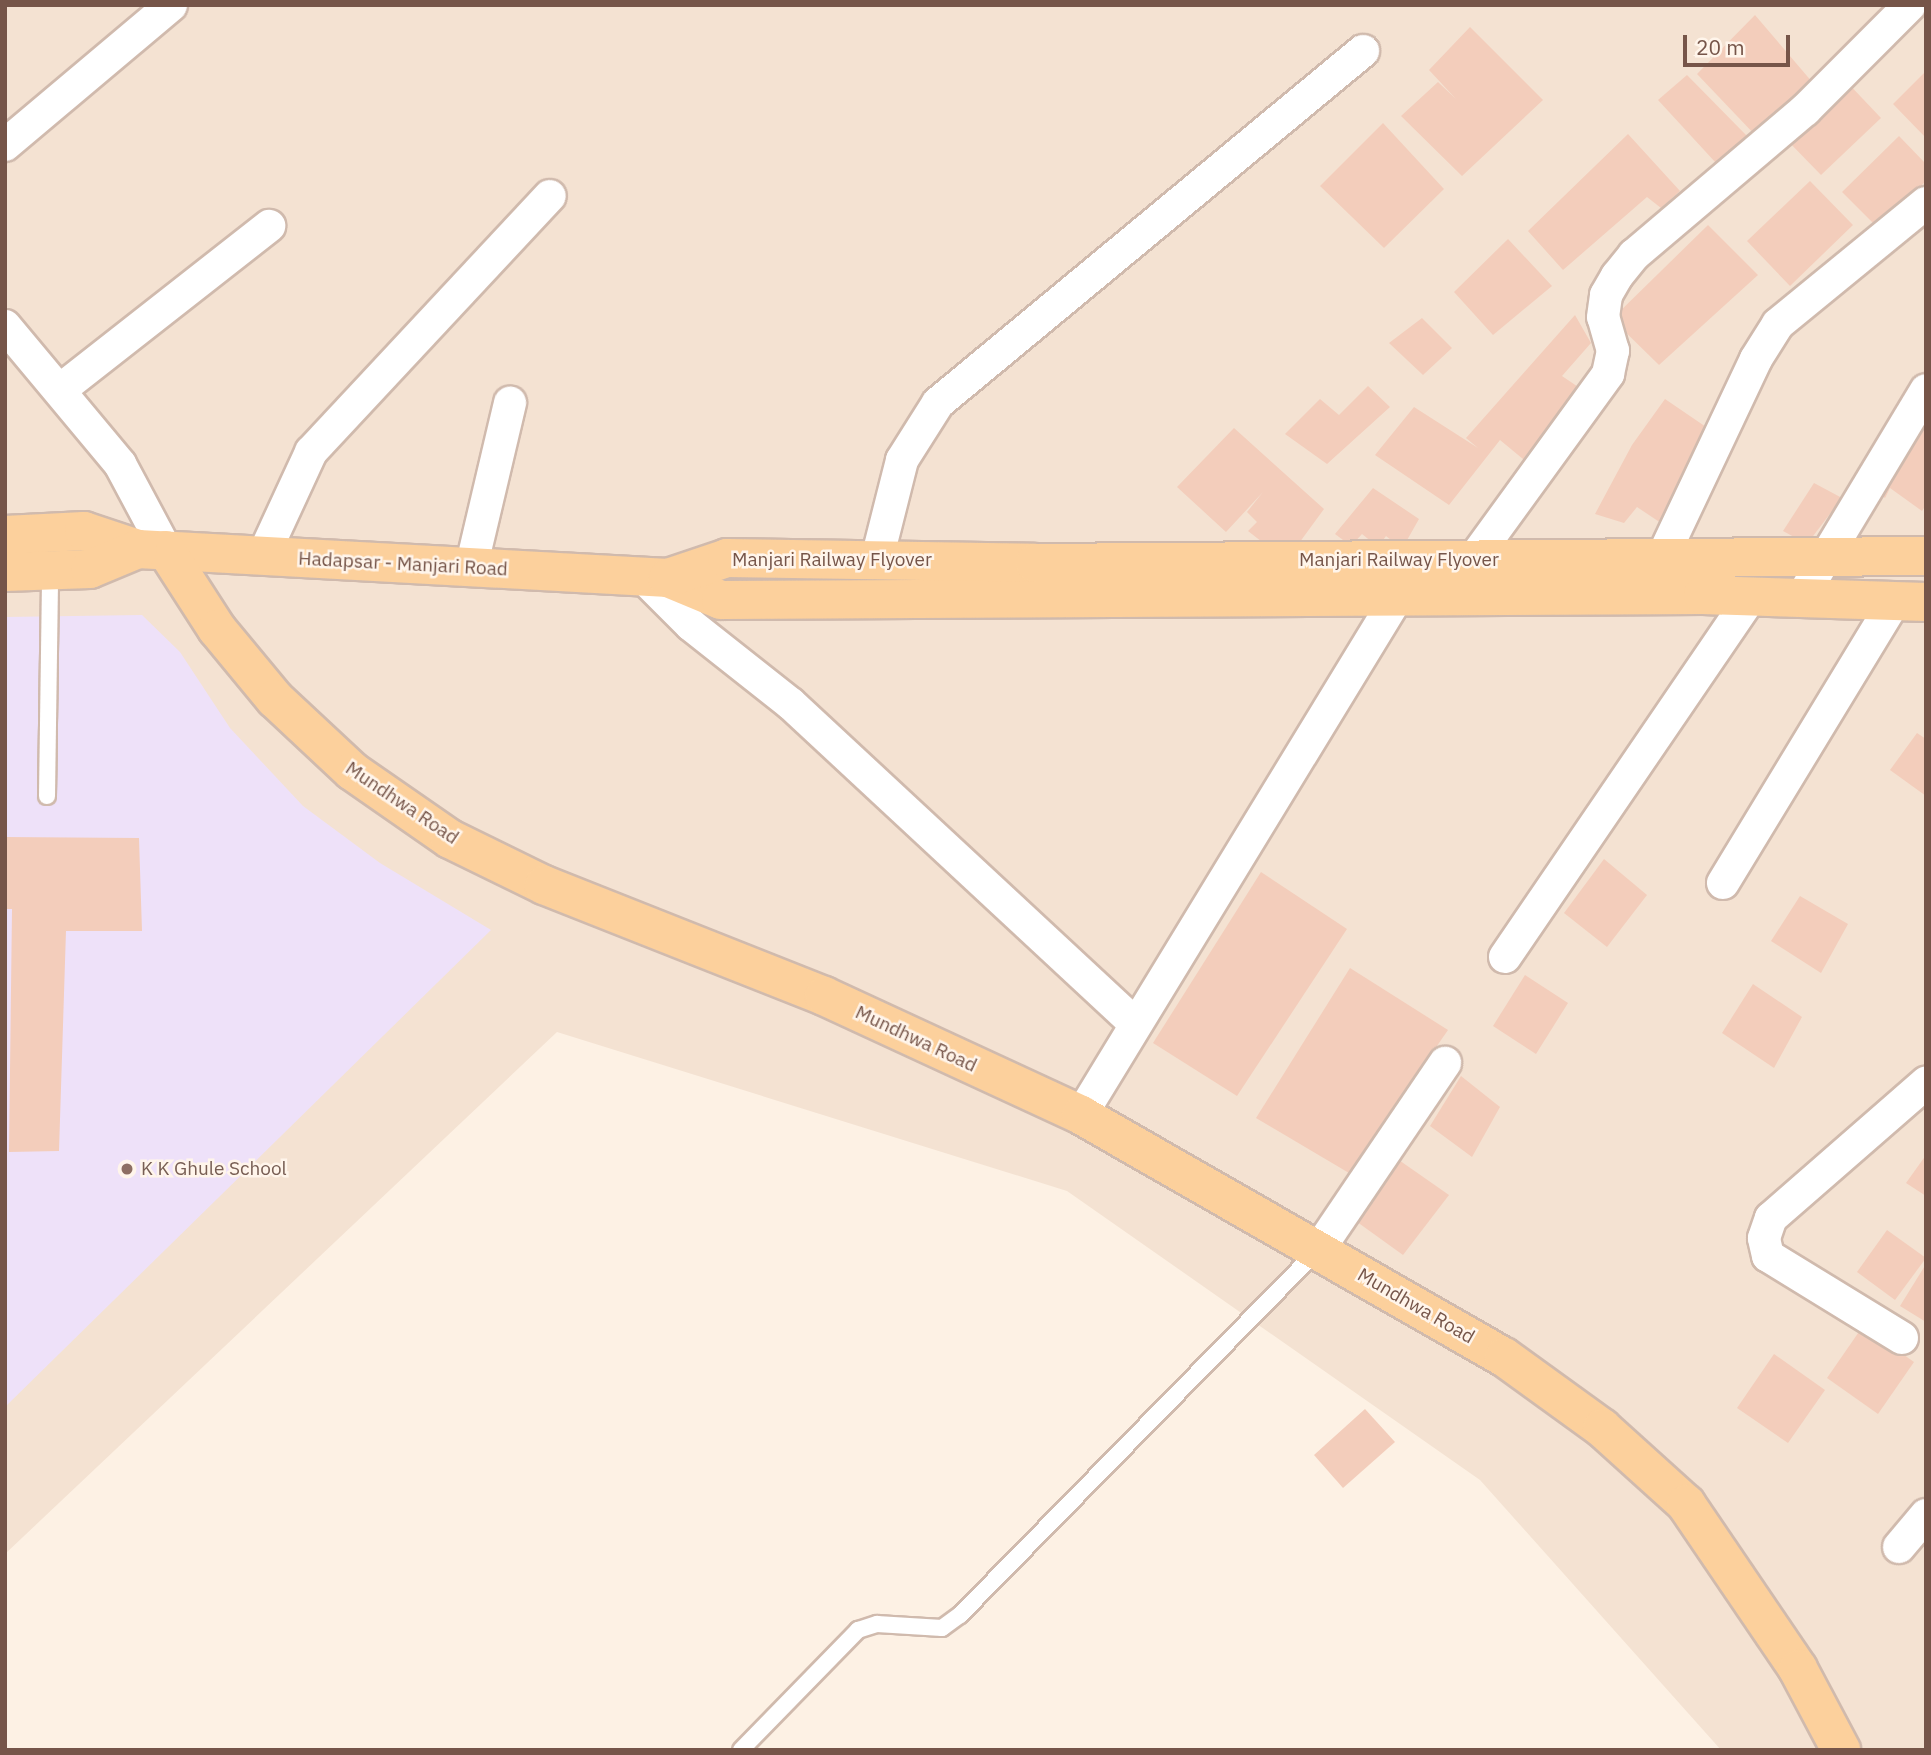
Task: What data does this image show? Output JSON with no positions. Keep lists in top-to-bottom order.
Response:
{
  "streets": {
    "main road": ["Manjari Railway Flyover", "Hadapsar - Manjari Road", "Mundhwa Road"]
  },
  "crossings": [
    ["Manjari Railway Flyover", "Hadapsar - Manjari Road"],
    ["Hadapsar - Manjari Road", "Mundhwa Road"]
  ],
  "places": ["K K Ghule School"],
  "scale_bar": "20 m"
}
